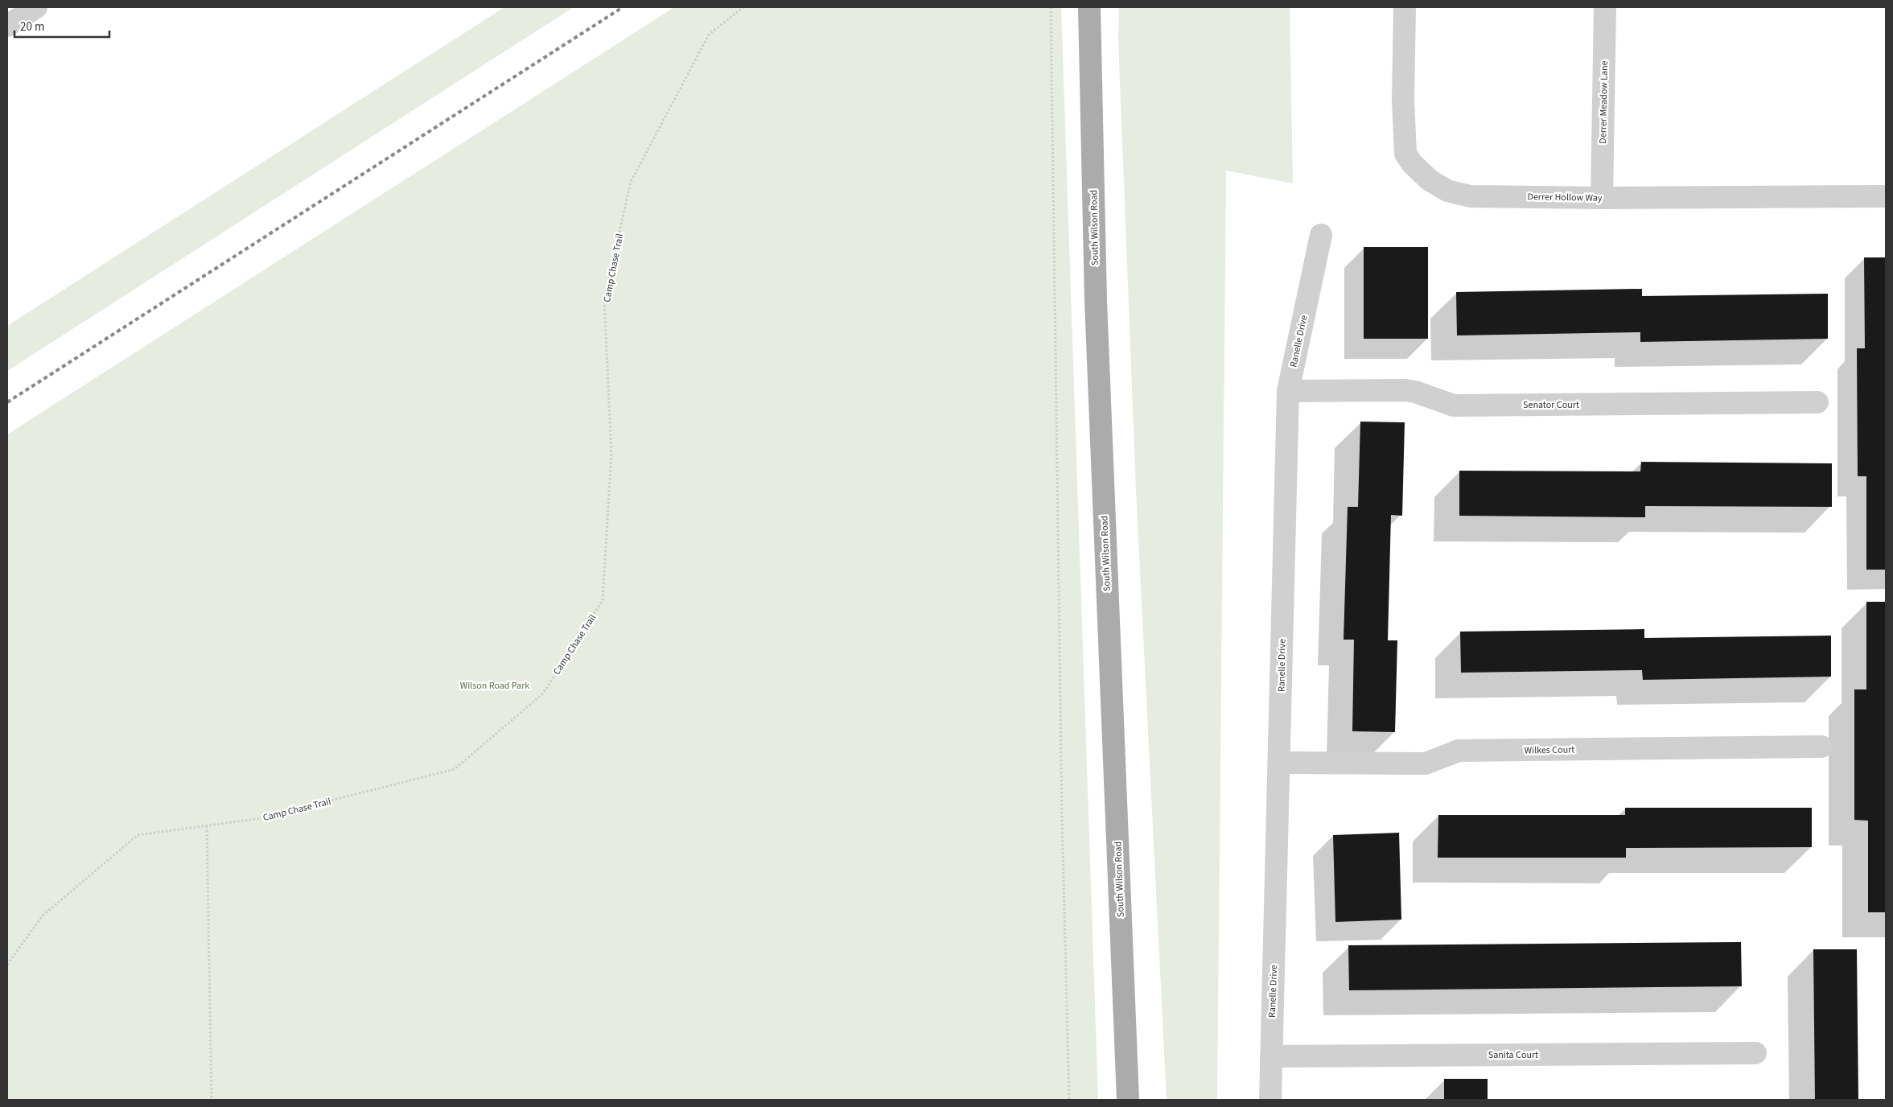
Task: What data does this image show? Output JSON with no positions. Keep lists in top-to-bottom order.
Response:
{
  "streets": {
    "main road": ["South Wilson Road"],
    "street": [
      "Derrer Meadow Lane",
      "Derrer Hollow Way",
      "Ranelle Drive",
      "Senator Court",
      "Wilkes Court",
      "Sanita Court"
    ],
    "path": ["Camp Chase Trail"]
  },
  "crossings": [
    ["Derrer Meadow Lane", "Derrer Hollow Way"],
    ["Ranelle Drive", "Senator Court"],
    ["Ranelle Drive", "Wilkes Court"],
    ["Ranelle Drive", "Sanita Court"]
  ],
  "parks": ["Wilson Road Park"],
  "scale_bar": "20 m"
}
